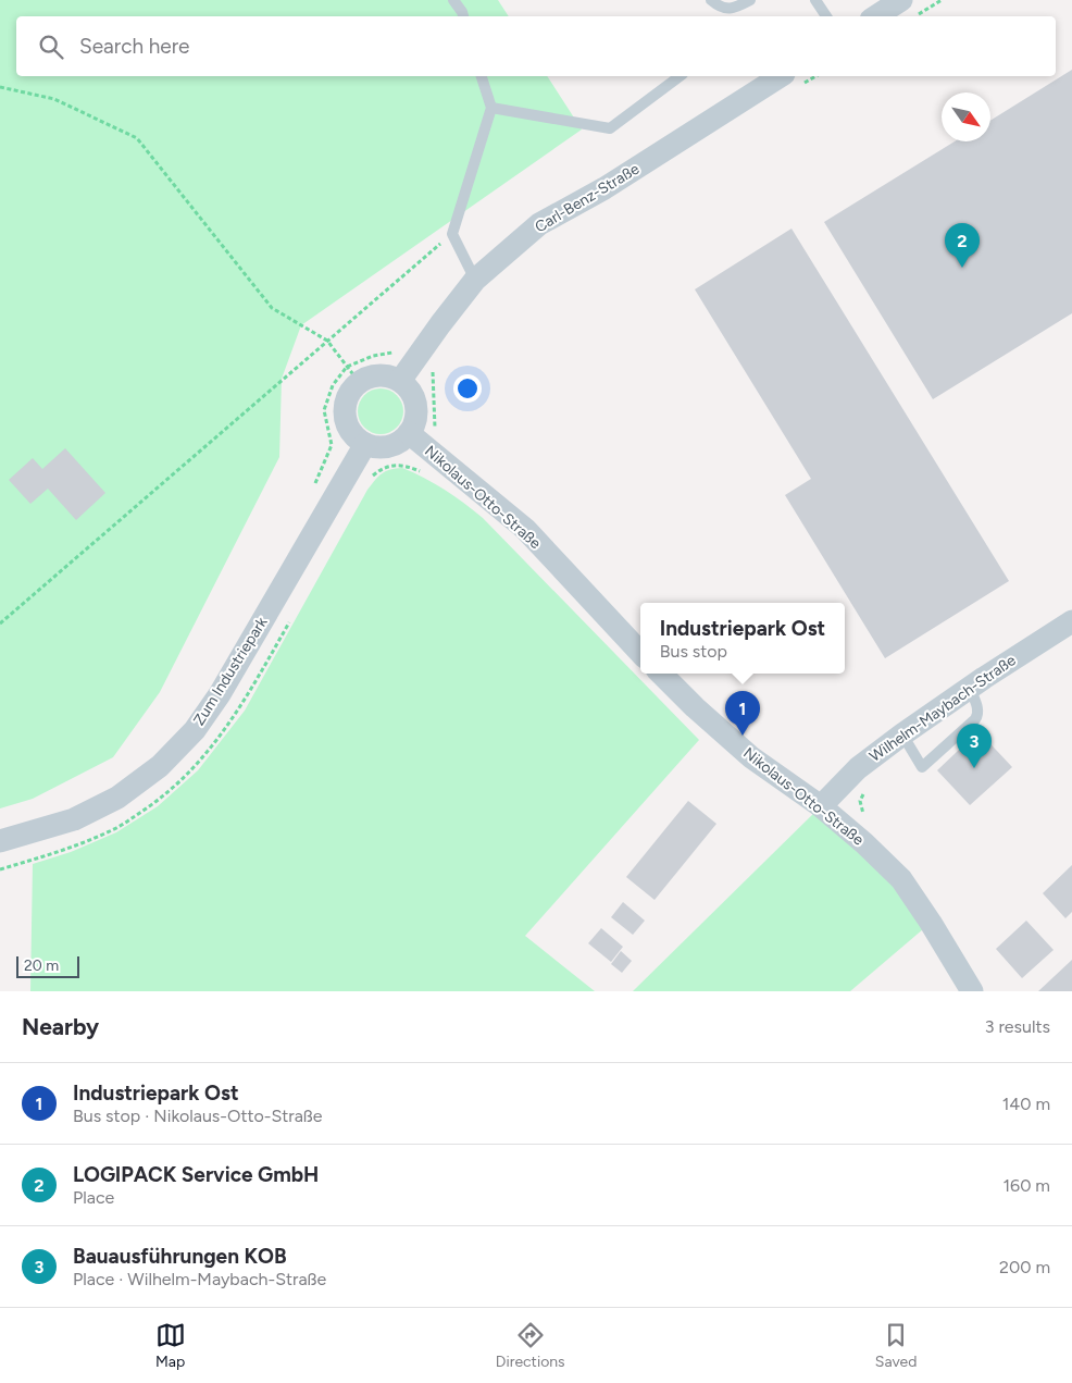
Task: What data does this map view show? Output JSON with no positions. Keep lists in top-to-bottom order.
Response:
{
  "streets": {
    "street": [
      "Carl-Benz-Straße",
      "Nikolaus-Otto-Straße",
      "Zum Industriepark",
      "Wilhelm-Maybach-Straße"
    ]
  },
  "crossings": [
    ["Carl-Benz-Straße", "Nikolaus-Otto-Straße"],
    ["Carl-Benz-Straße", "Zum Industriepark"],
    ["Nikolaus-Otto-Straße", "Zum Industriepark"],
    ["Nikolaus-Otto-Straße", "Wilhelm-Maybach-Straße"]
  ],
  "scale_bar": "20 m",
  "north": "bottom right",
  "page": {
    "search": "Search here",
    "pins": ["2", "1", "3"],
    "popup": ["Industriepark Ost", "Bus stop"],
    "scale": "20 m",
    "heading": ["Nearby", "3 results"],
    "list": [
      {
        "mark": "1",
        "name": "Industriepark Ost",
        "note": "Bus stop · Nikolaus-Otto-Straße",
        "value": "140 m"
      },
      {
        "mark": "2",
        "name": "LOGIPACK Service GmbH",
        "note": "Place",
        "value": "160 m"
      },
      {
        "mark": "3",
        "name": "Bauausführungen KOB",
        "note": "Place · Wilhelm-Maybach-Straße",
        "value": "200 m"
      }
    ],
    "nav": ["Map", "Directions", "Saved"]
  }
}
